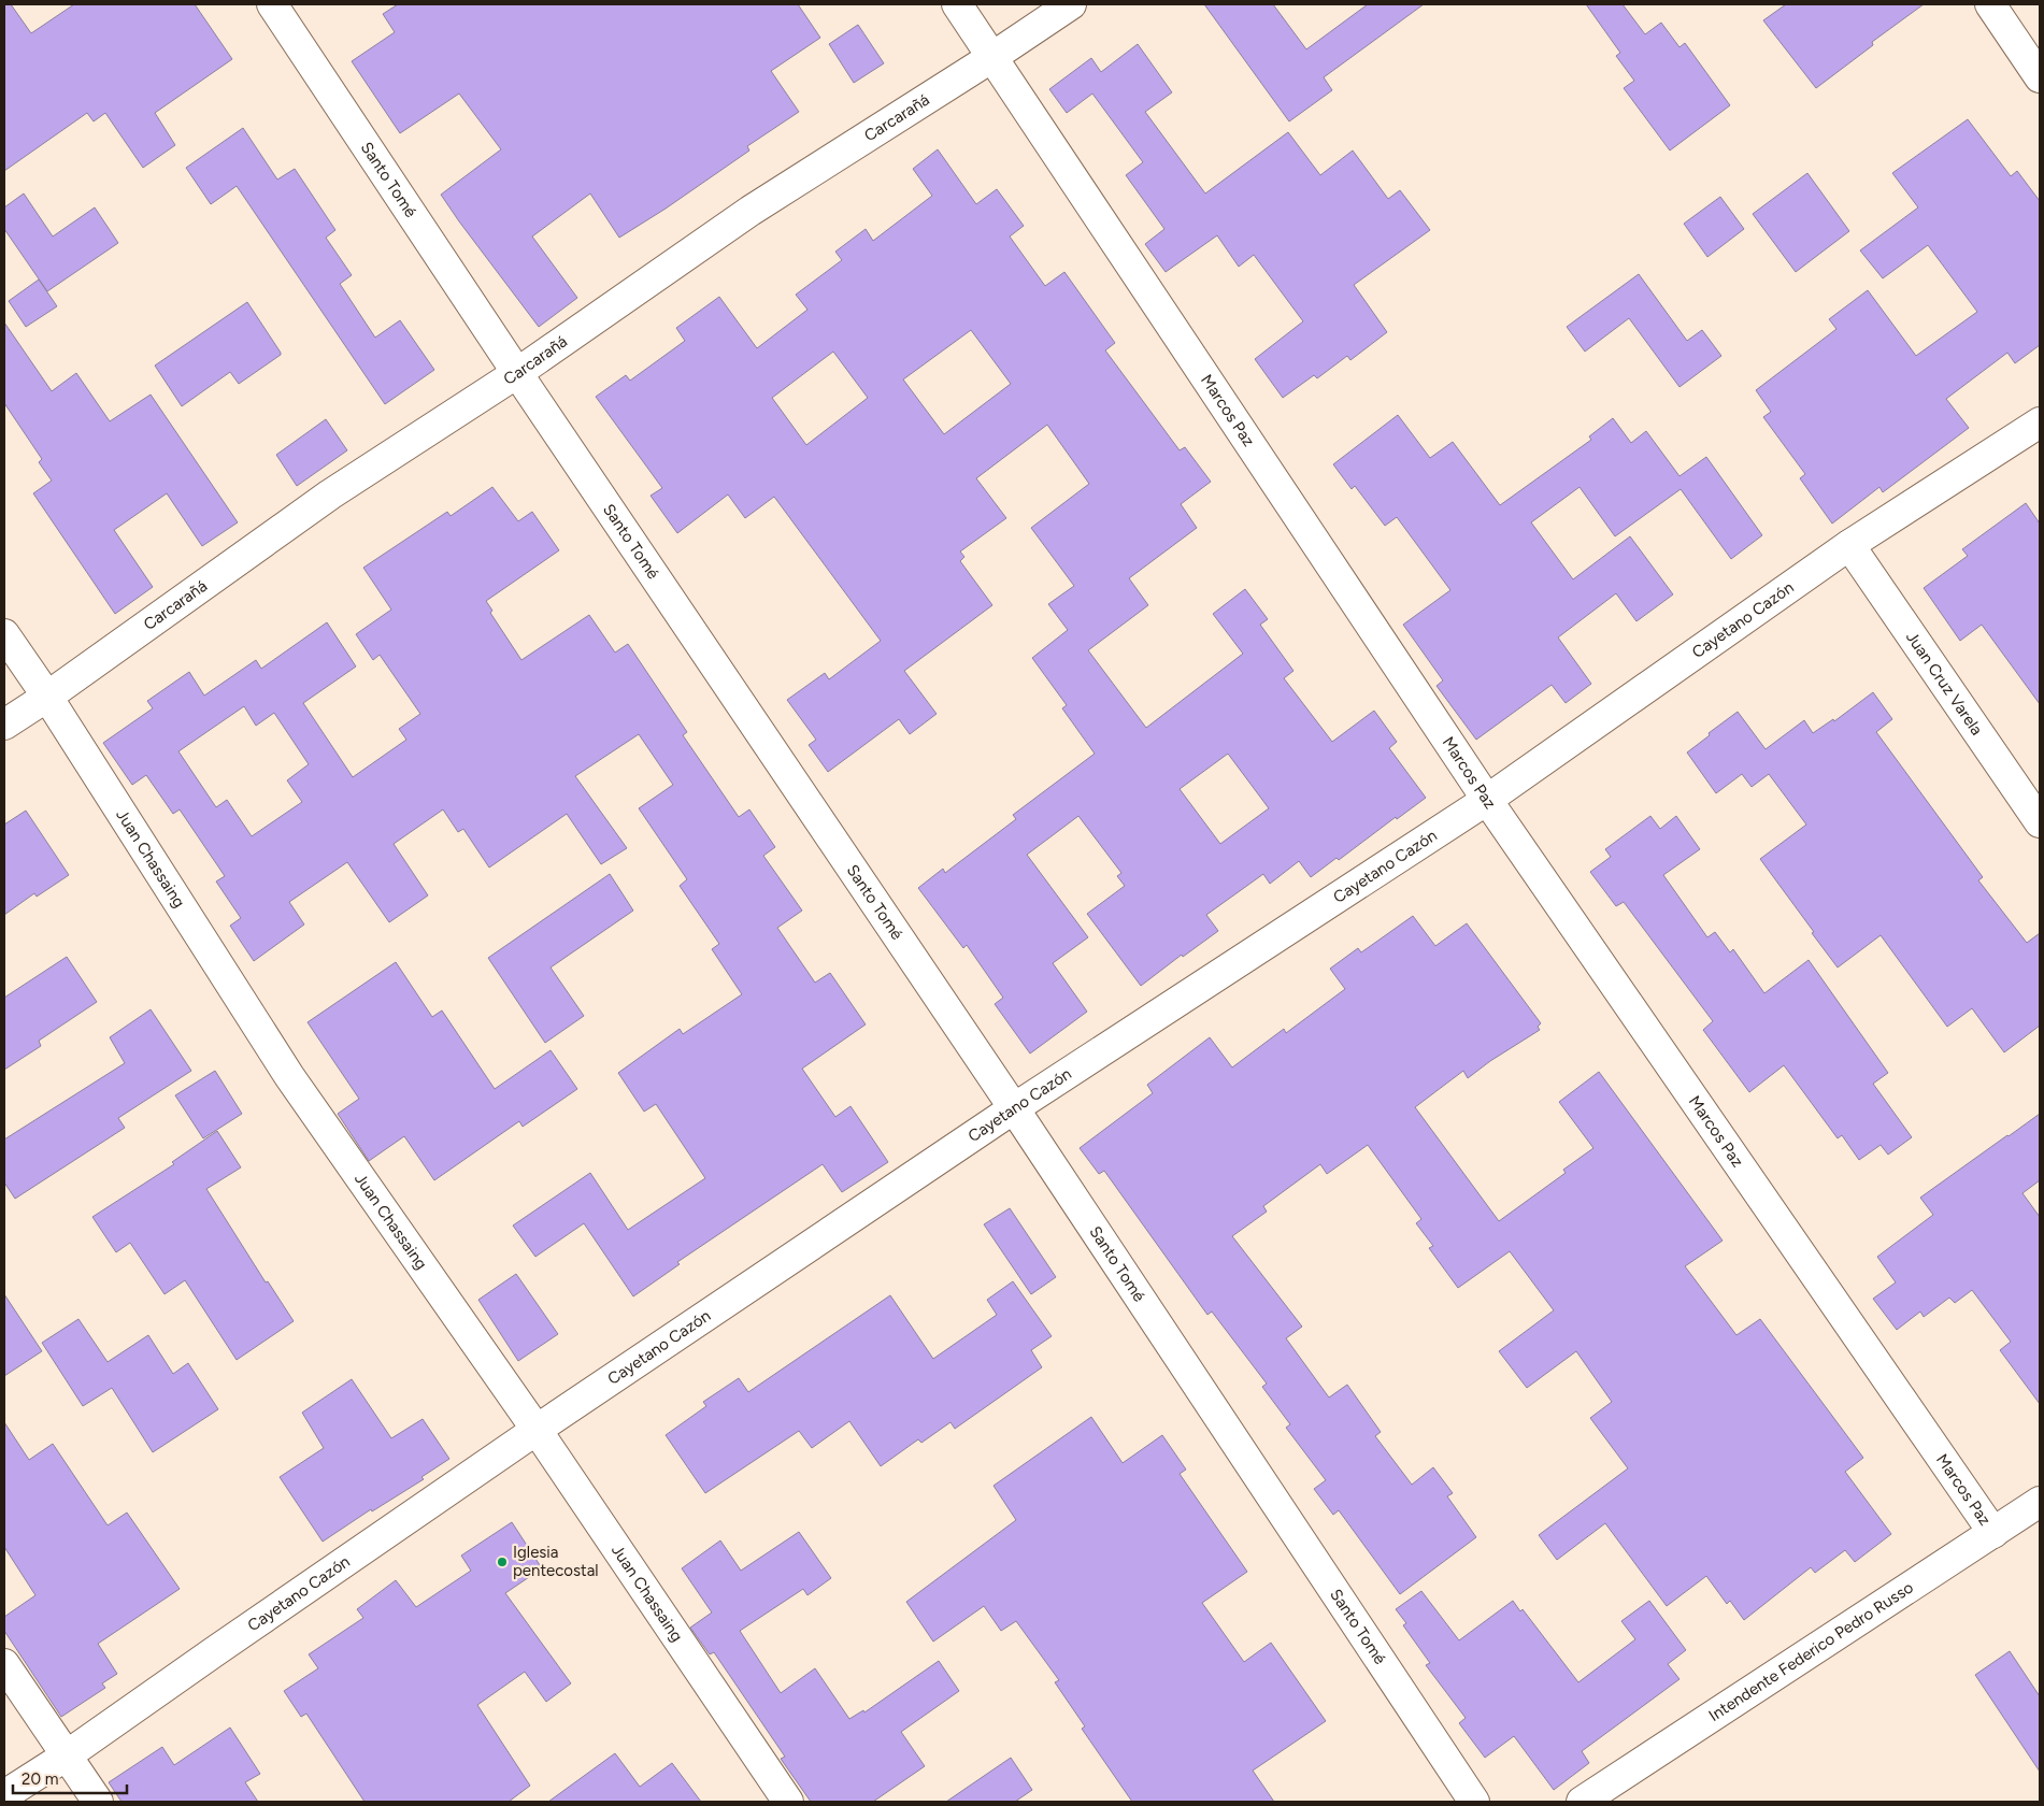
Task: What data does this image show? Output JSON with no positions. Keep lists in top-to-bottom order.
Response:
{
  "streets": {
    "street": [
      "Carcarañá",
      "Santo Tomé",
      "Marcos Paz",
      "Cayetano Cazón",
      "Juan Cruz Varela",
      "Juan Chassaing",
      "Intendente Federico Pedro Russo"
    ]
  },
  "crossings": [
    ["Carcarañá", "Santo Tomé"],
    ["Carcarañá", "Marcos Paz"],
    ["Carcarañá", "Juan Chassaing"],
    ["Santo Tomé", "Cayetano Cazón"],
    ["Marcos Paz", "Cayetano Cazón"],
    ["Marcos Paz", "Intendente Federico Pedro Russo"],
    ["Cayetano Cazón", "Juan Cruz Varela"],
    ["Cayetano Cazón", "Juan Chassaing"]
  ],
  "places": ["Iglesia pentecostal"],
  "scale_bar": "20 m"
}
